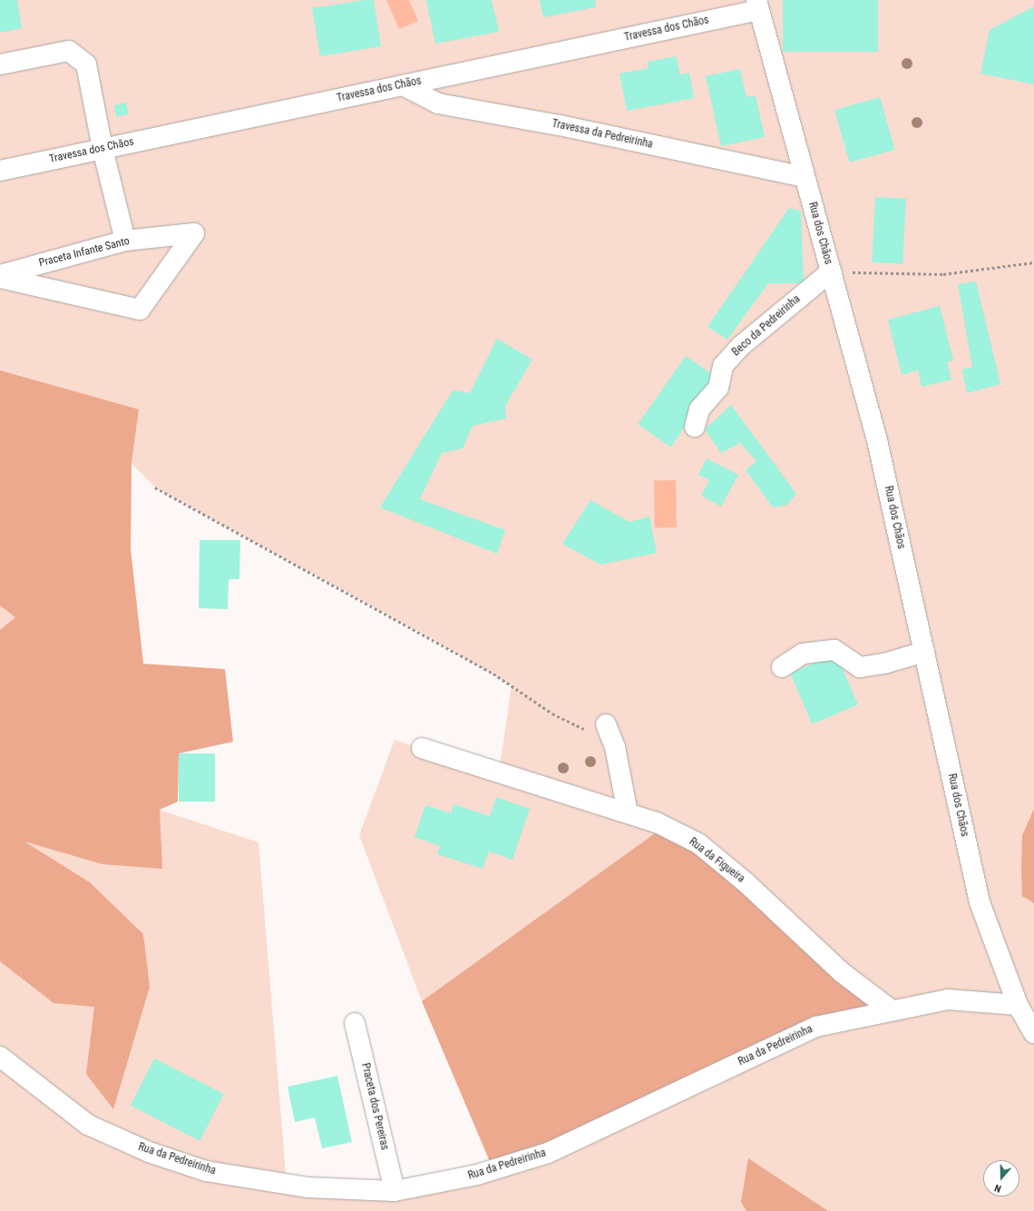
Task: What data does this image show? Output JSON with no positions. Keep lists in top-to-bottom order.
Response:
{
  "streets": {
    "street": [
      "Travessa dos Chãos",
      "Travessa da Pedreirinha",
      "Rua dos Chãos",
      "Praceta Infante Santo",
      "Beco da Pedreirinha",
      "Rua da Figueira",
      "Rua da Pedreirinha",
      "Praceta dos Pereiras"
    ]
  },
  "crossings": [
    ["Travessa dos Chãos", "Travessa da Pedreirinha"],
    ["Travessa dos Chãos", "Rua dos Chãos"],
    ["Travessa da Pedreirinha", "Rua dos Chãos"],
    ["Rua dos Chãos", "Beco da Pedreirinha"],
    ["Rua dos Chãos", "Rua da Pedreirinha"],
    ["Rua da Figueira", "Rua da Pedreirinha"],
    ["Rua da Pedreirinha", "Praceta dos Pereiras"]
  ],
  "north": "bottom"
}
